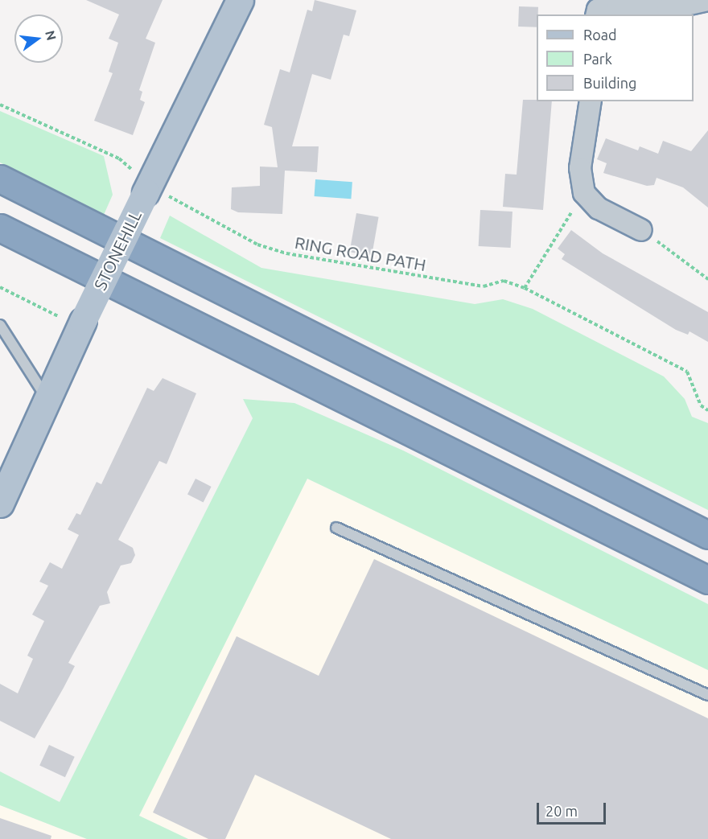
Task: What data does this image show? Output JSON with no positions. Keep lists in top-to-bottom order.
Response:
{
  "streets": {
    "main road": ["STONEHILL"],
    "path": ["RING ROAD PATH"]
  },
  "crossings": [
    ["STONEHILL", "RING ROAD PATH"]
  ],
  "legend": ["Road", "Park", "Building"],
  "scale_bar": "20 m",
  "north": "right"
}
